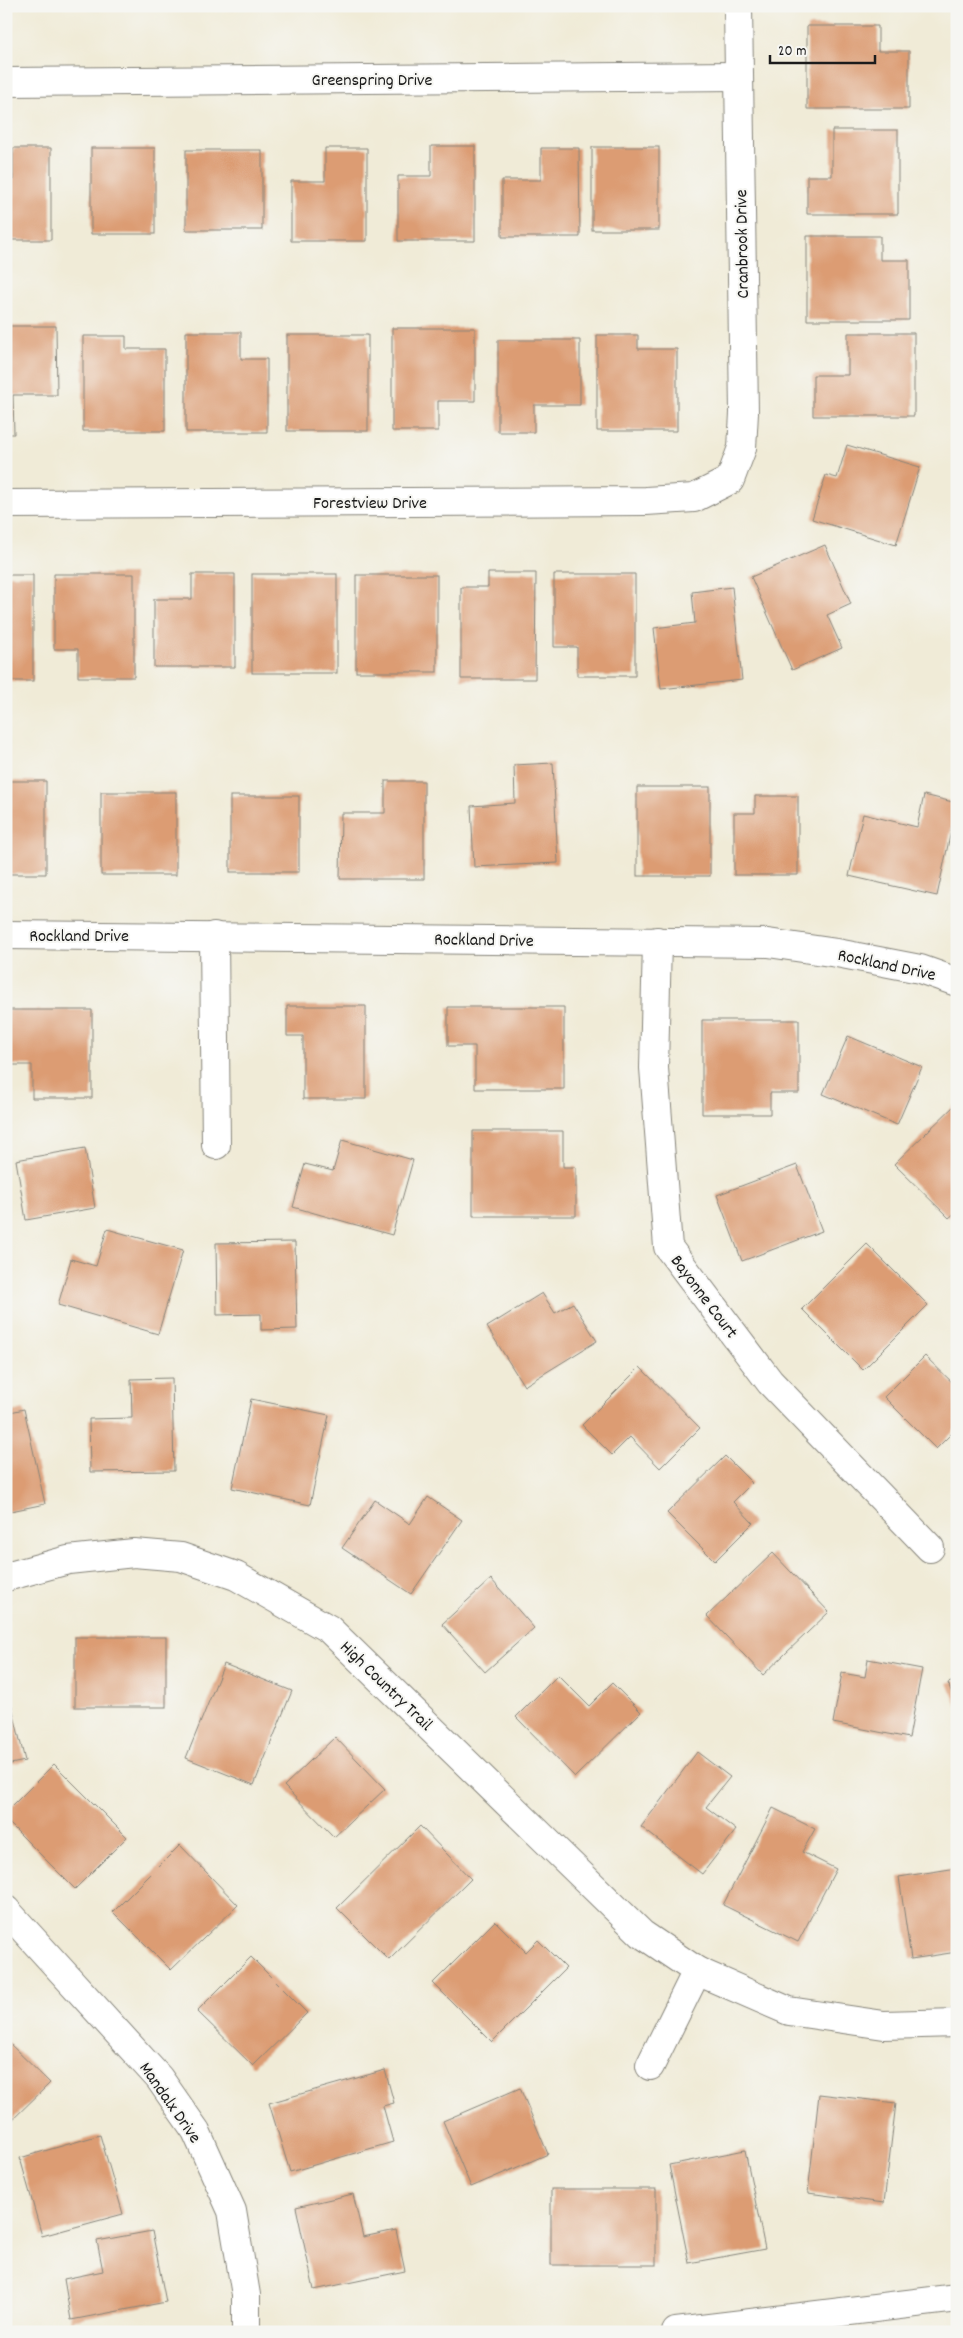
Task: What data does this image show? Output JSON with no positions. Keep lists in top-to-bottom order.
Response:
{
  "streets": {
    "street": [
      "Greenspring Drive",
      "Cranbrook Drive",
      "Forestview Drive",
      "Rockland Drive",
      "Bayonne Court",
      "High Country Trail",
      "Mandalx Drive"
    ]
  },
  "crossings": [
    ["Greenspring Drive", "Cranbrook Drive"],
    ["Cranbrook Drive", "Forestview Drive"],
    ["Rockland Drive", "Bayonne Court"]
  ],
  "scale_bar": "20 m"
}
